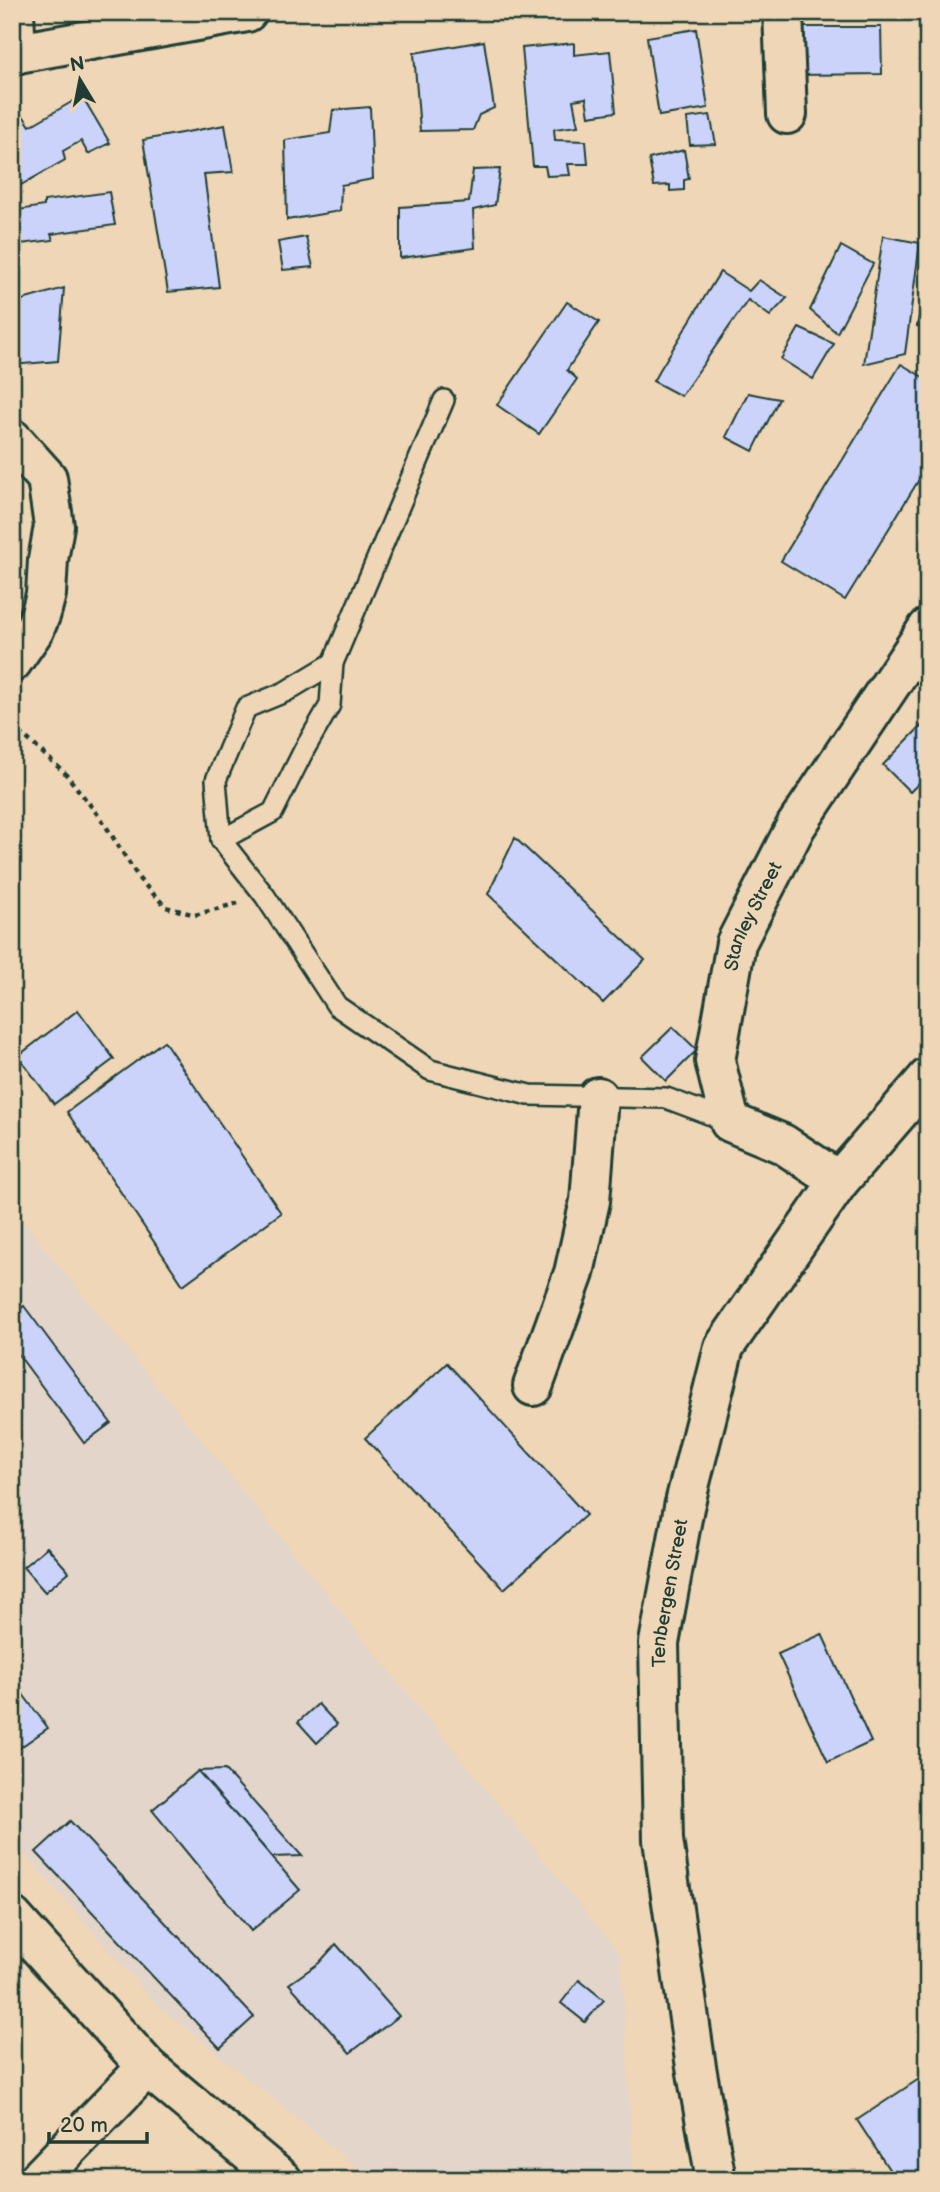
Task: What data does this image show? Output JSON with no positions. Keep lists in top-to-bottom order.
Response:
{
  "streets": {
    "street": ["Stanley Street", "Tenbergen Street"]
  },
  "scale_bar": "20 m",
  "north": "top"
}
